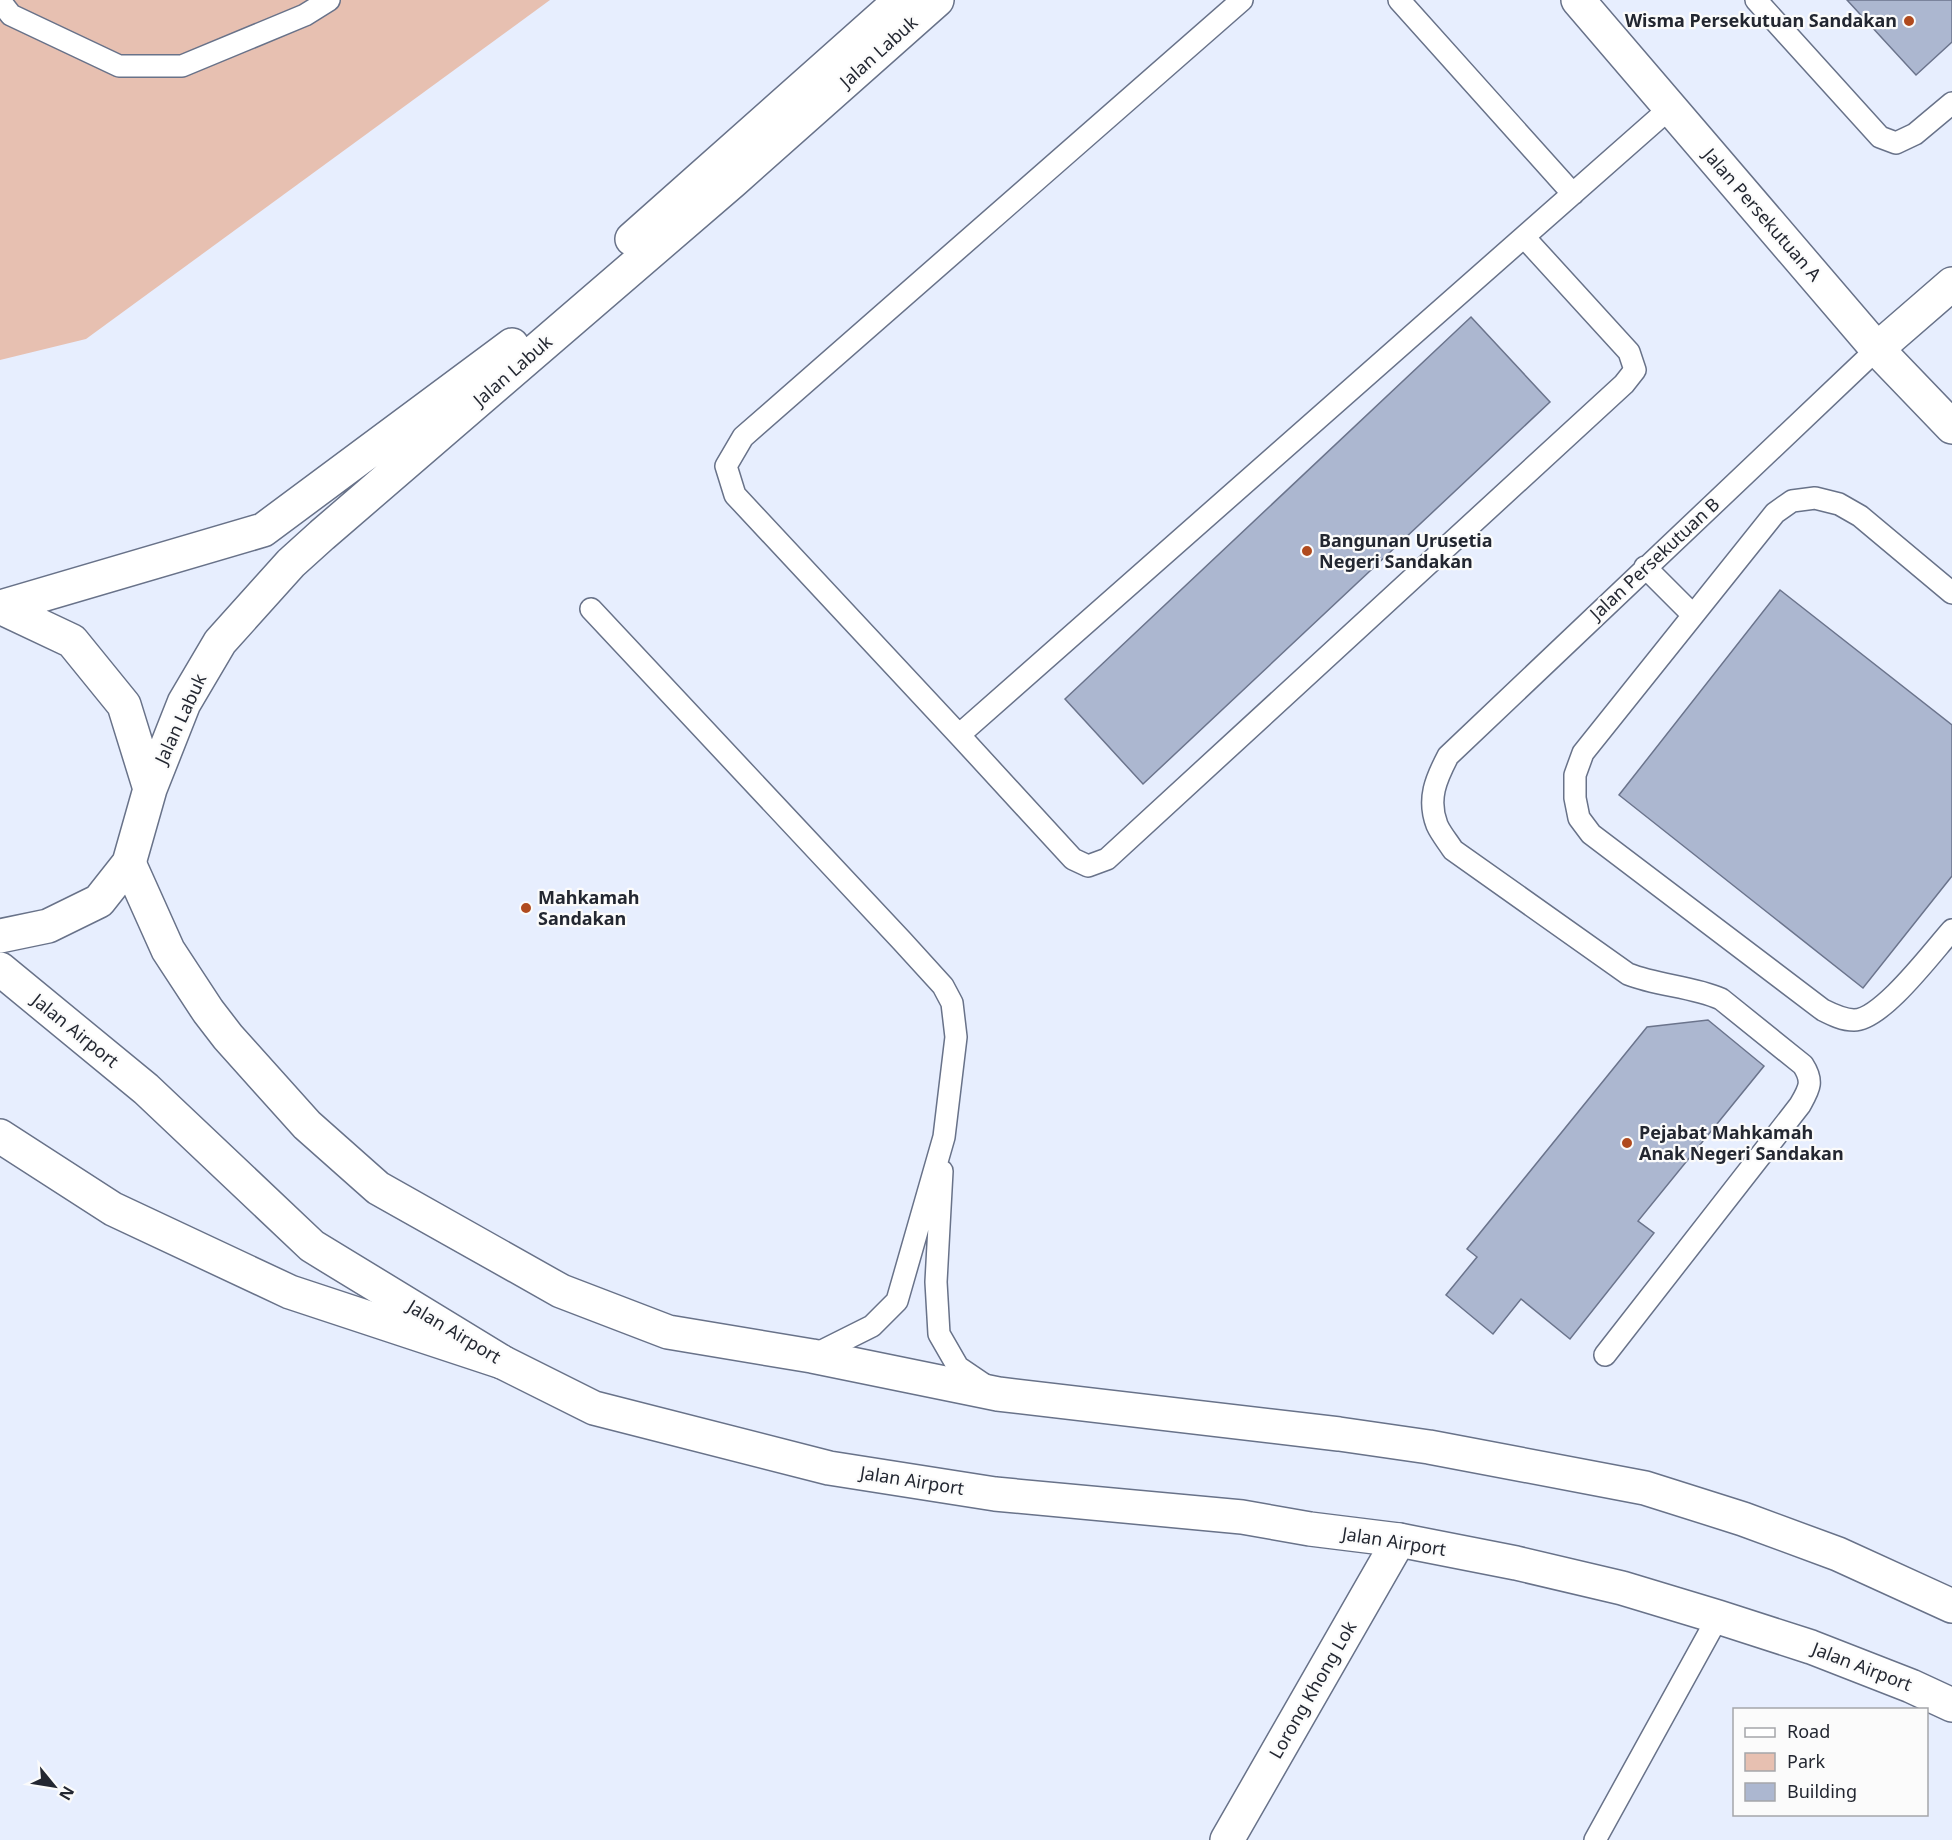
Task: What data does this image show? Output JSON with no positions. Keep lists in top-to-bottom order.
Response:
{
  "streets": {
    "main road": [
      "Jalan Labuk",
      "Jalan Persekutuan A",
      "Jalan Persekutuan B",
      "Jalan Airport",
      "Lorong Khong Lok"
    ]
  },
  "crossings": [
    ["Jalan Persekutuan A", "Jalan Persekutuan B"],
    ["Jalan Airport", "Lorong Khong Lok"]
  ],
  "places": [
    "Wisma Persekutuan Sandakan",
    "Bangunan Urusetia Negeri Sandakan",
    "Mahkamah Sandakan",
    "Pejabat Mahkamah Anak Negeri Sandakan"
  ],
  "legend": ["Road", "Park", "Building"],
  "north": "bottom right"
}
